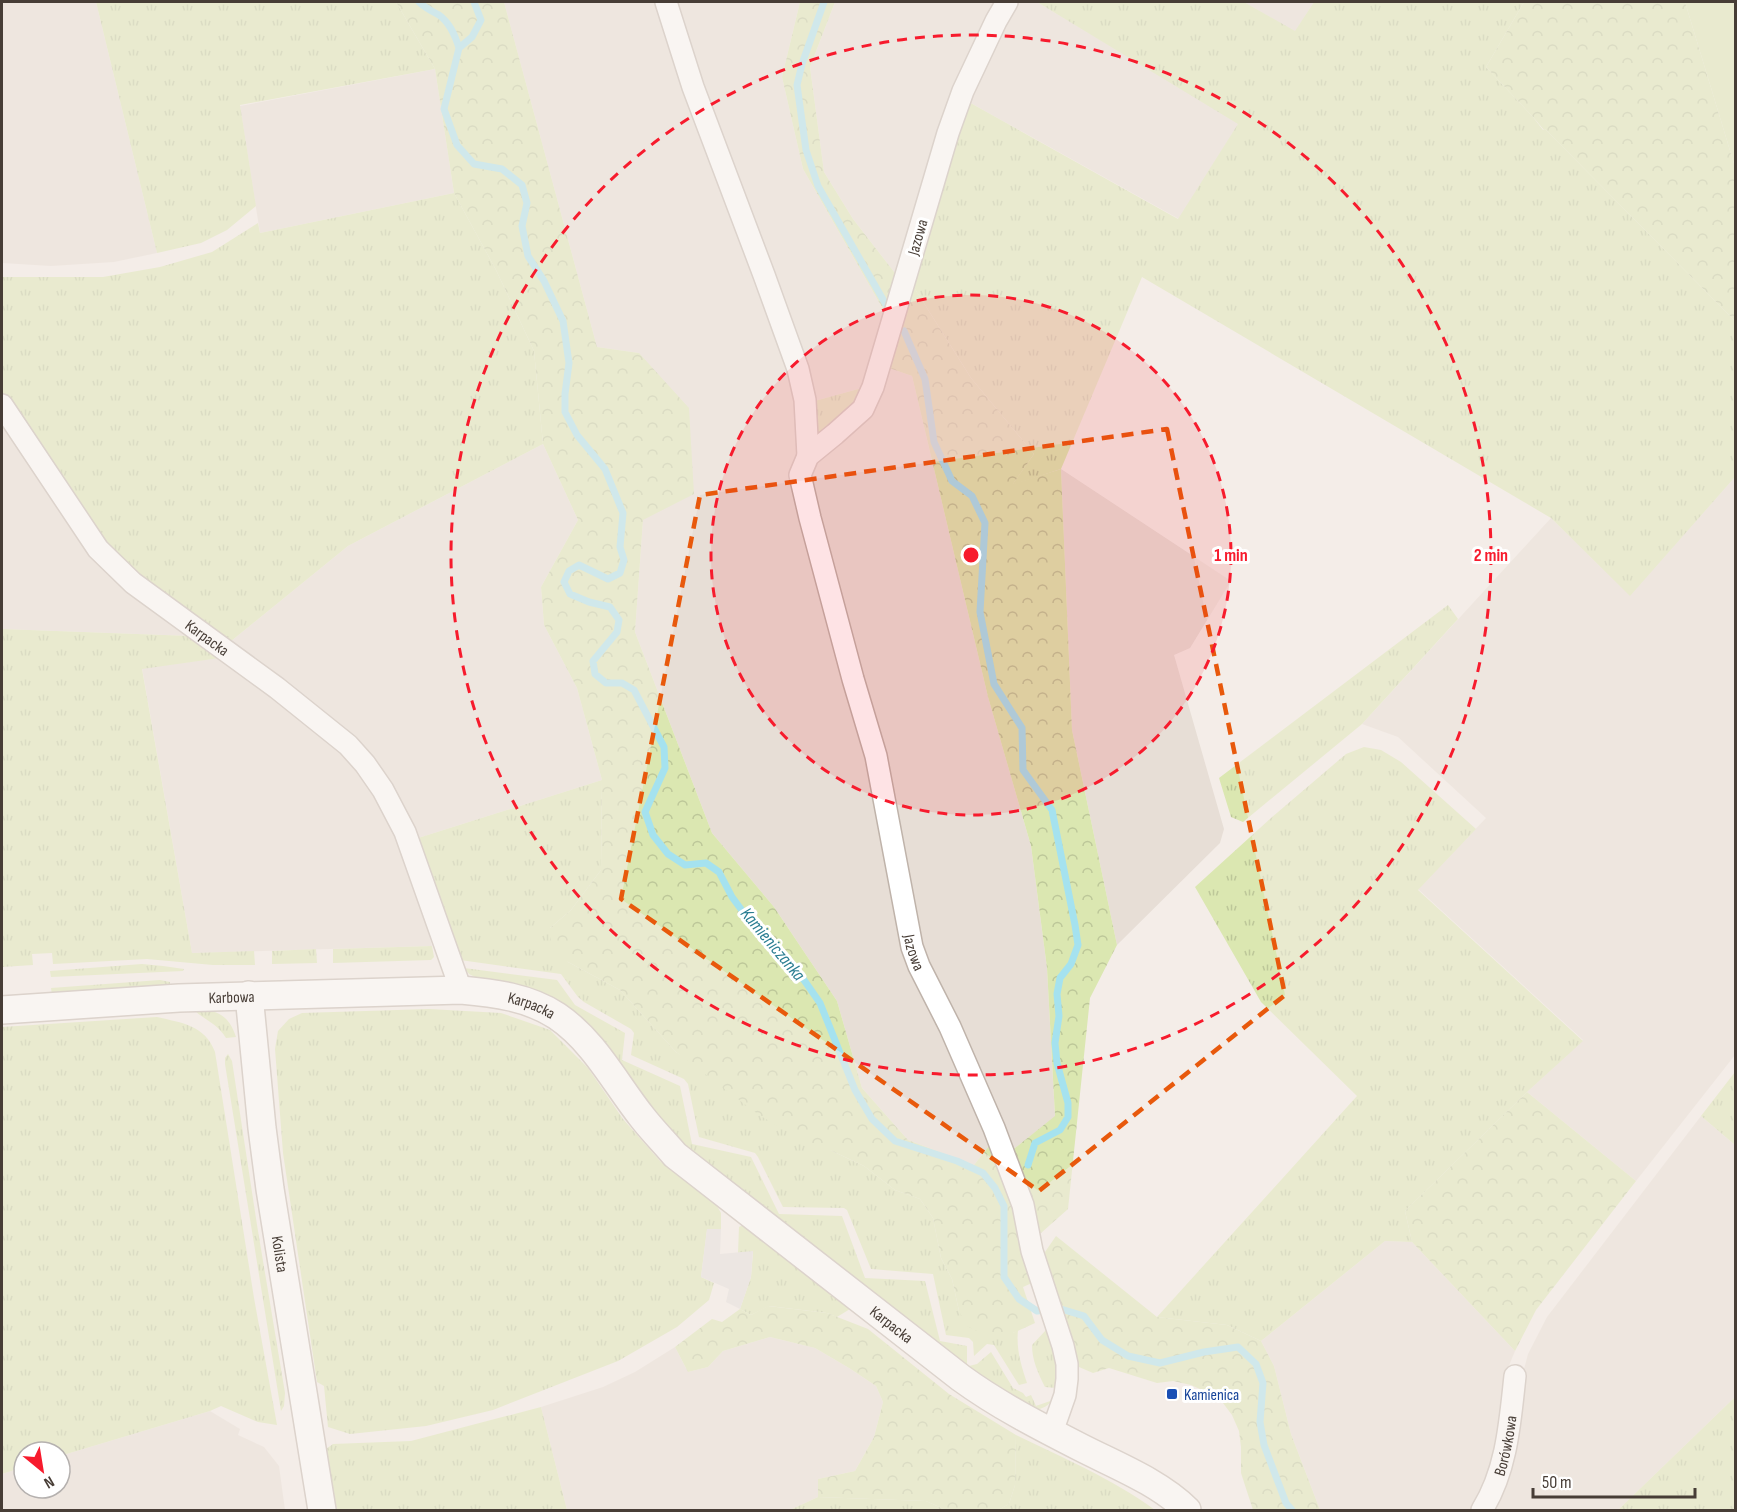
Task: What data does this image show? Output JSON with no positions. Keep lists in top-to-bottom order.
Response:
{
  "streets": {
    "street": [
      "Jazowa",
      "Karpacka",
      "Karbowa",
      "Kolista",
      "Borówkowa"
    ]
  },
  "crossings": [
    ["Jazowa", "Karpacka"],
    ["Karpacka", "Karbowa"],
    ["Karbowa", "Kolista"]
  ],
  "water": ["Kamieniczanka"],
  "places": {
    "transit": ["Kamienica"]
  },
  "scale_bar": "50 m",
  "north": "bottom right",
  "rings": ["1 min", "2 min"]
}
